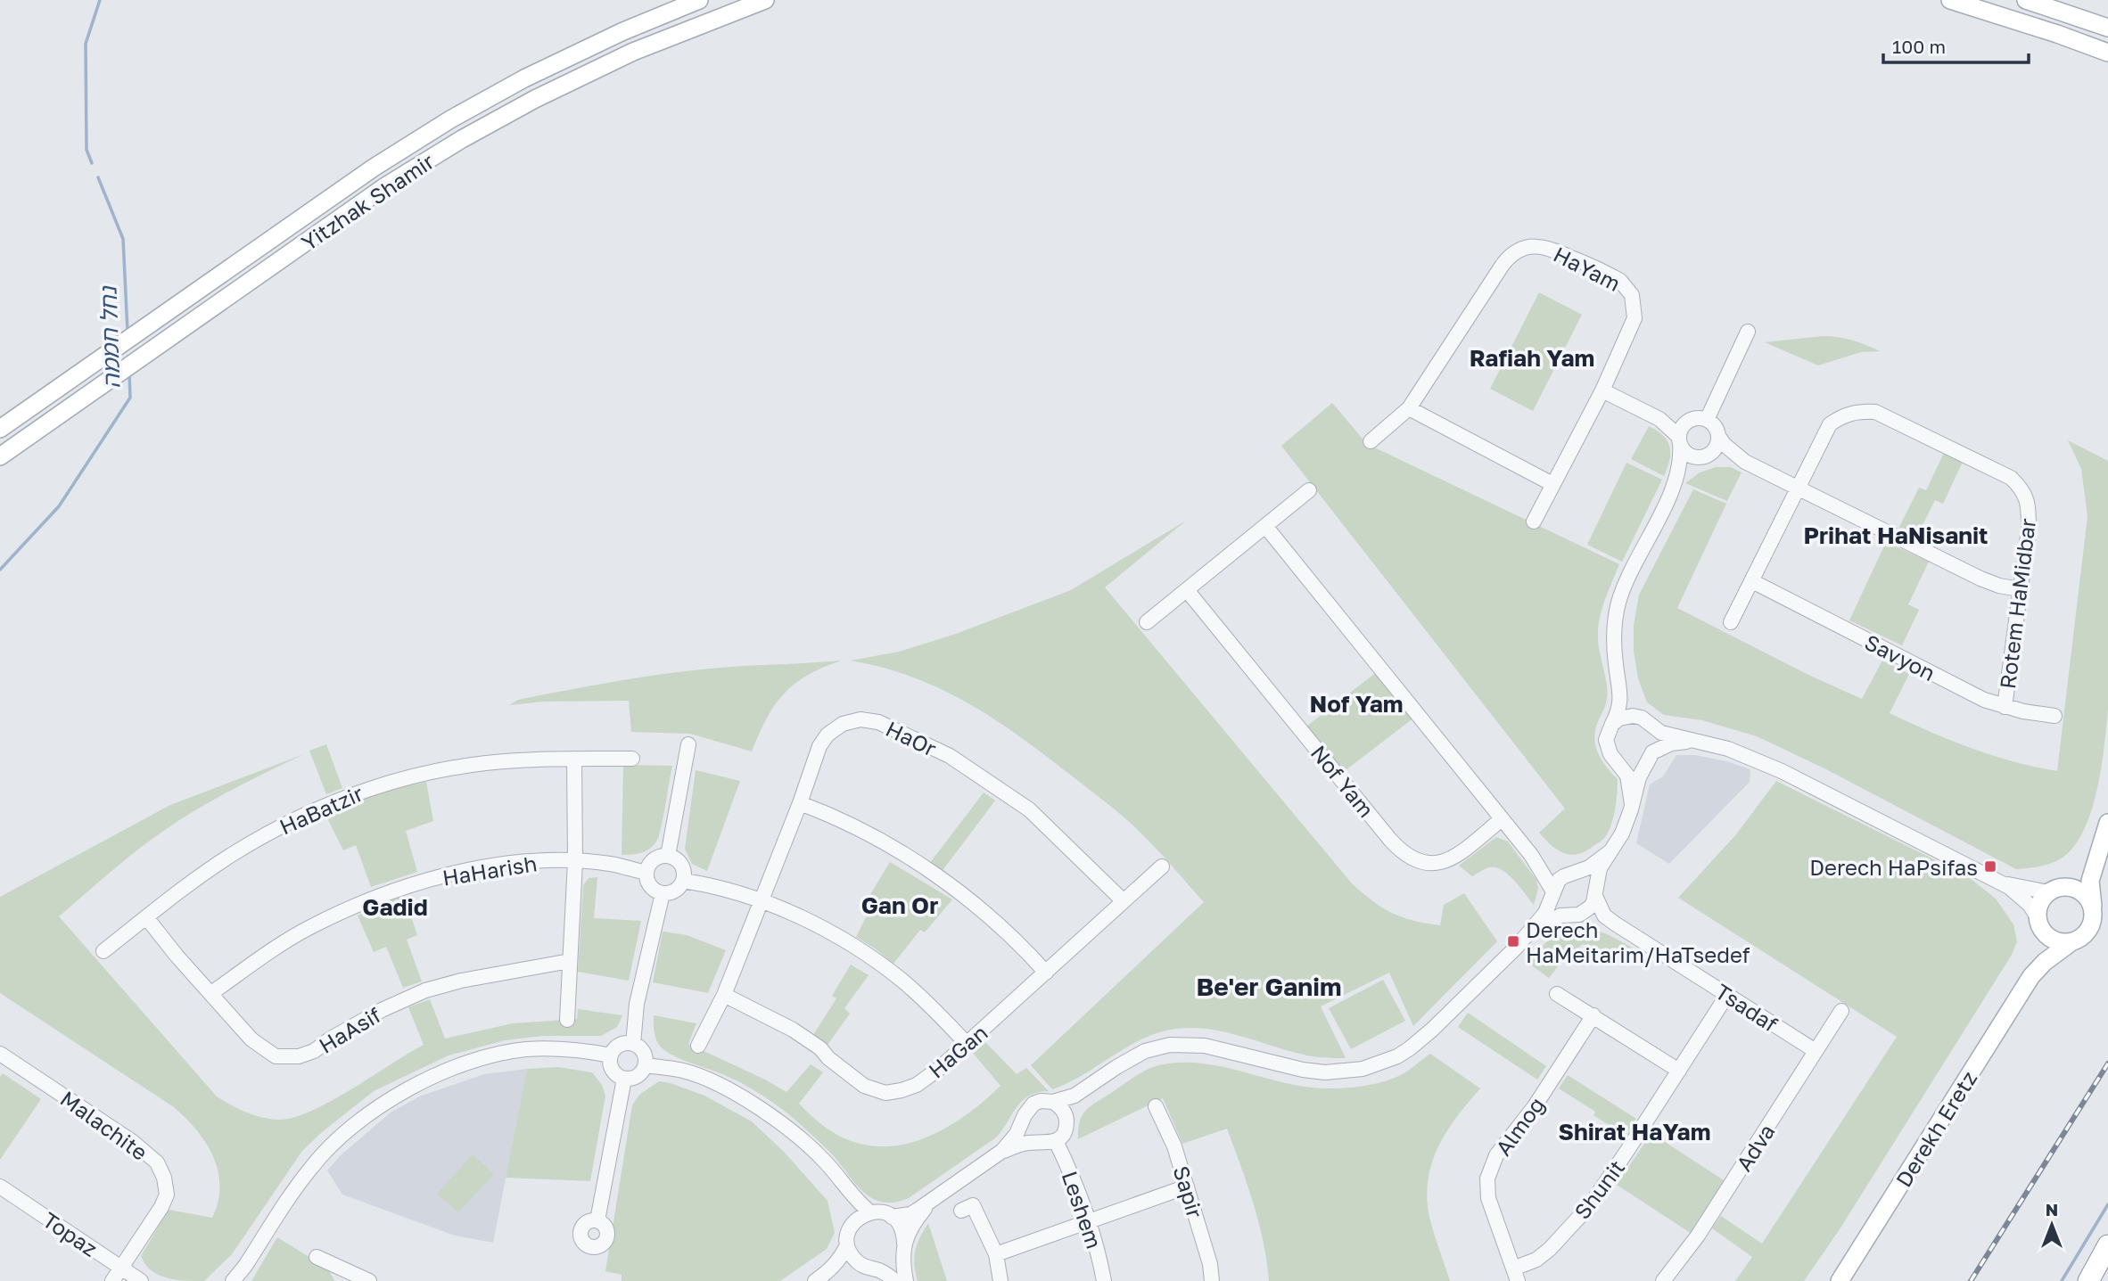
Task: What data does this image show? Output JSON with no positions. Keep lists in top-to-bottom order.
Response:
{
  "streets": {
    "main road": ["Yitzhak Shamir", "Derekh Eretz"],
    "street": [
      "HaYam",
      "Rotem HaMidbar",
      "Savyon",
      "HaOr",
      "Nof Yam",
      "HaBatzir",
      "HaHarish",
      "Tsadaf",
      "HaAsif",
      "HaGan",
      "Malachite",
      "Almog",
      "Adva",
      "Shunit",
      "Sapir",
      "Leshem",
      "Topaz"
    ]
  },
  "crossings": [
    ["Rotem HaMidbar", "Savyon"],
    ["HaOr", "HaGan"],
    ["HaBatzir", "HaAsif"],
    ["HaHarish", "HaAsif"],
    ["Tsadaf", "Adva"],
    ["Tsadaf", "Shunit"],
    ["Malachite", "Topaz"],
    ["Almog", "Shunit"]
  ],
  "districts": [
    "Rafiah Yam",
    "Prihat HaNisanit",
    "Nof Yam",
    "Gan Or",
    "Gadid",
    "Be'er Ganim",
    "Shirat HaYam"
  ],
  "water": ["נחל חממה"],
  "places": {
    "transit": ["Derech HaPsifas", "Derech HaMeitarim/HaTsedef"]
  },
  "scale_bar": "100 m",
  "north": "top"
}
